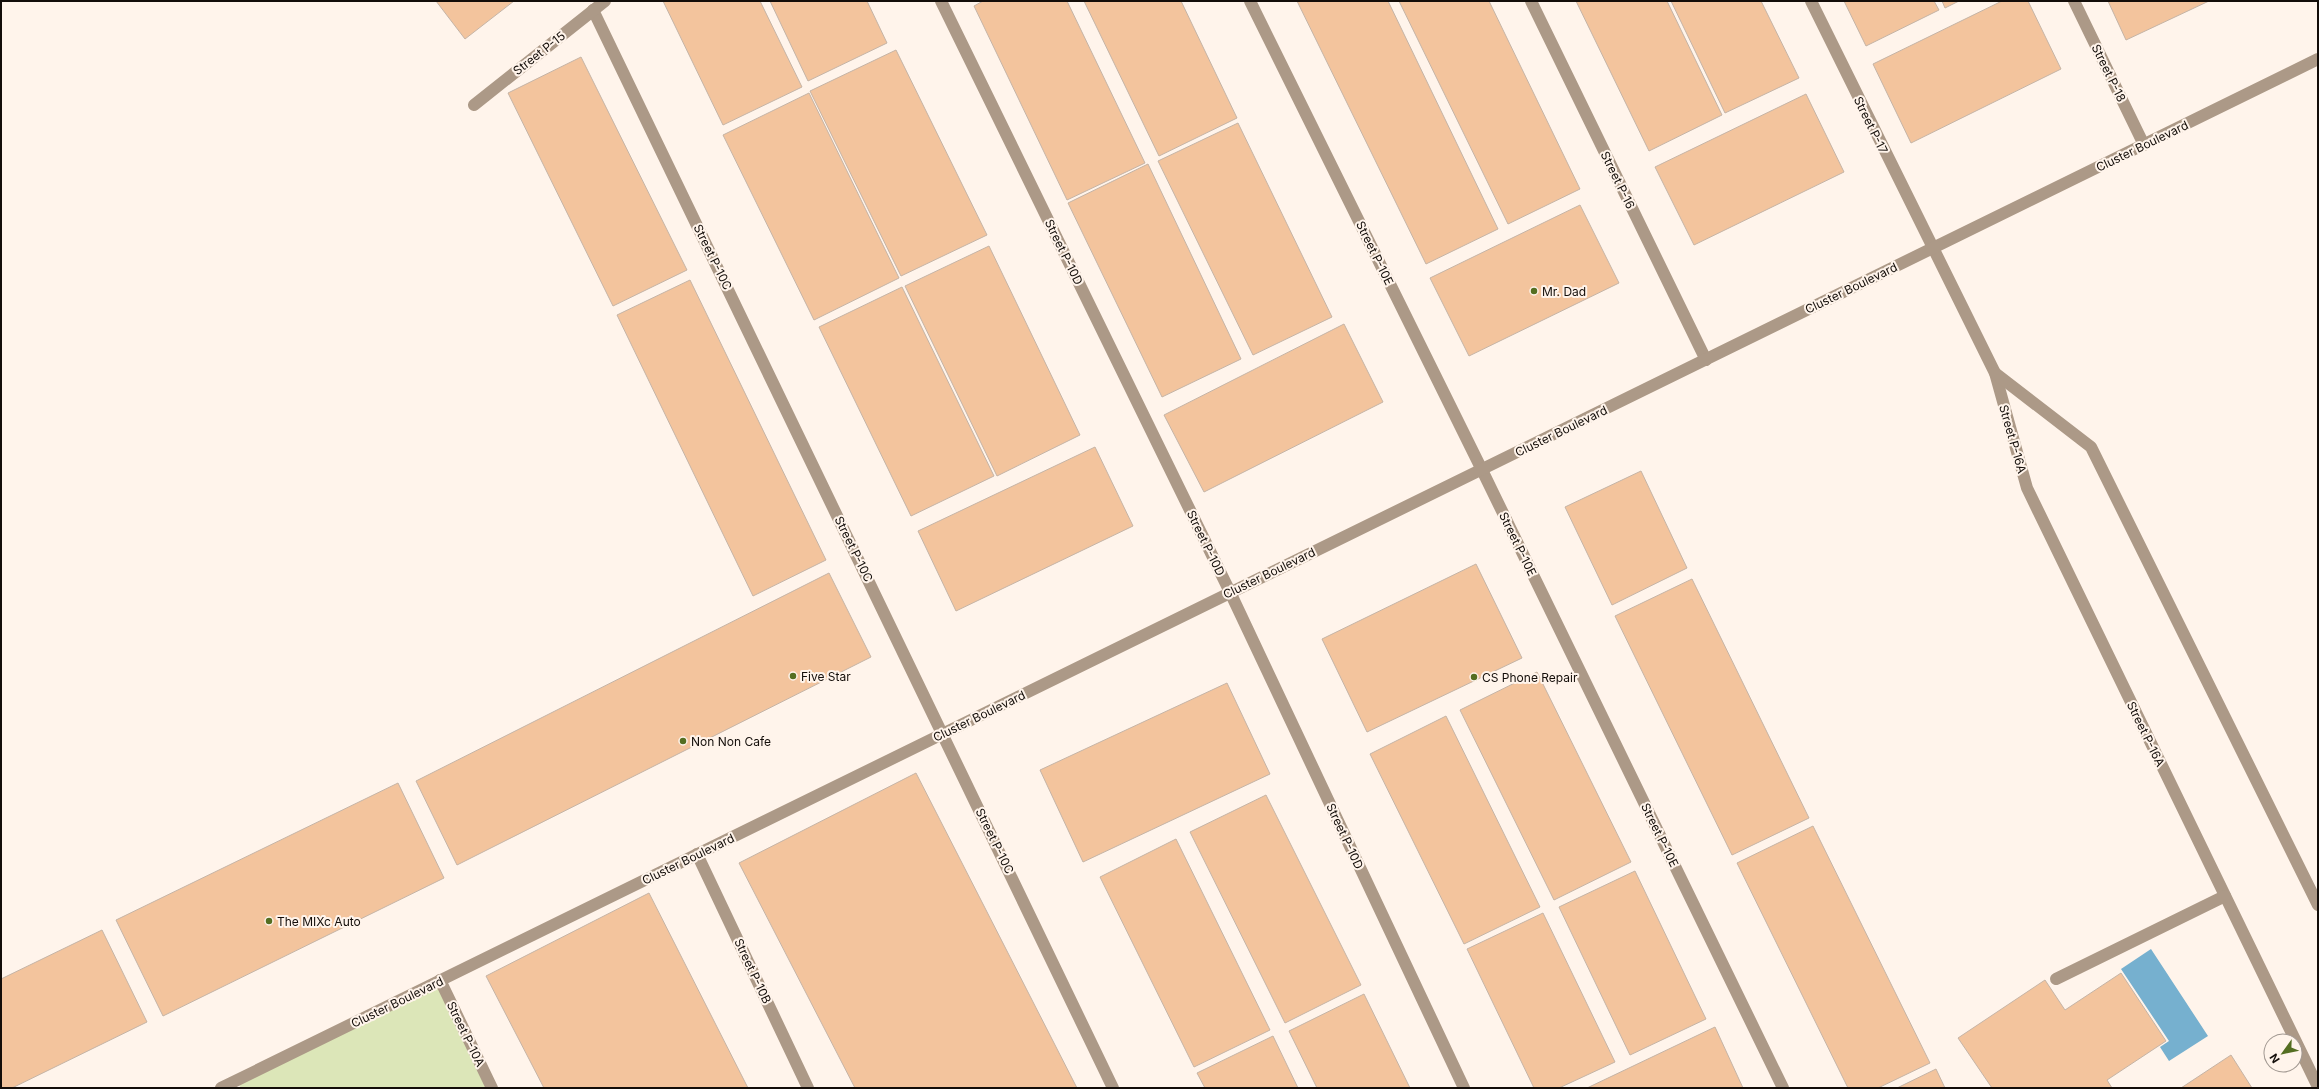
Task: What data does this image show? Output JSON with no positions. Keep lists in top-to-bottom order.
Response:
{
  "streets": {
    "street": [
      "Street P-15",
      "Street P-18",
      "Street P-17",
      "Cluster Boulevard",
      "Street P-16",
      "Street P-10D",
      "Street P-10E",
      "Street P-10C",
      "Street P-16A",
      "Street P-10B",
      "Street P-10A"
    ]
  },
  "crossings": [
    ["Street P-15", "Street P-10C"],
    ["Street P-18", "Cluster Boulevard"],
    ["Street P-17", "Cluster Boulevard"],
    ["Street P-17", "Street P-16A"],
    ["Cluster Boulevard", "Street P-16"],
    ["Cluster Boulevard", "Street P-10D"],
    ["Cluster Boulevard", "Street P-10E"],
    ["Cluster Boulevard", "Street P-10C"],
    ["Cluster Boulevard", "Street P-16A"],
    ["Cluster Boulevard", "Street P-10B"],
    ["Cluster Boulevard", "Street P-10A"]
  ],
  "places": [
    "Mr. Dad",
    "Five Star",
    "CS Phone Repair",
    "Non Non Cafe",
    "The MIXc Auto"
  ],
  "north": "bottom left"
}
